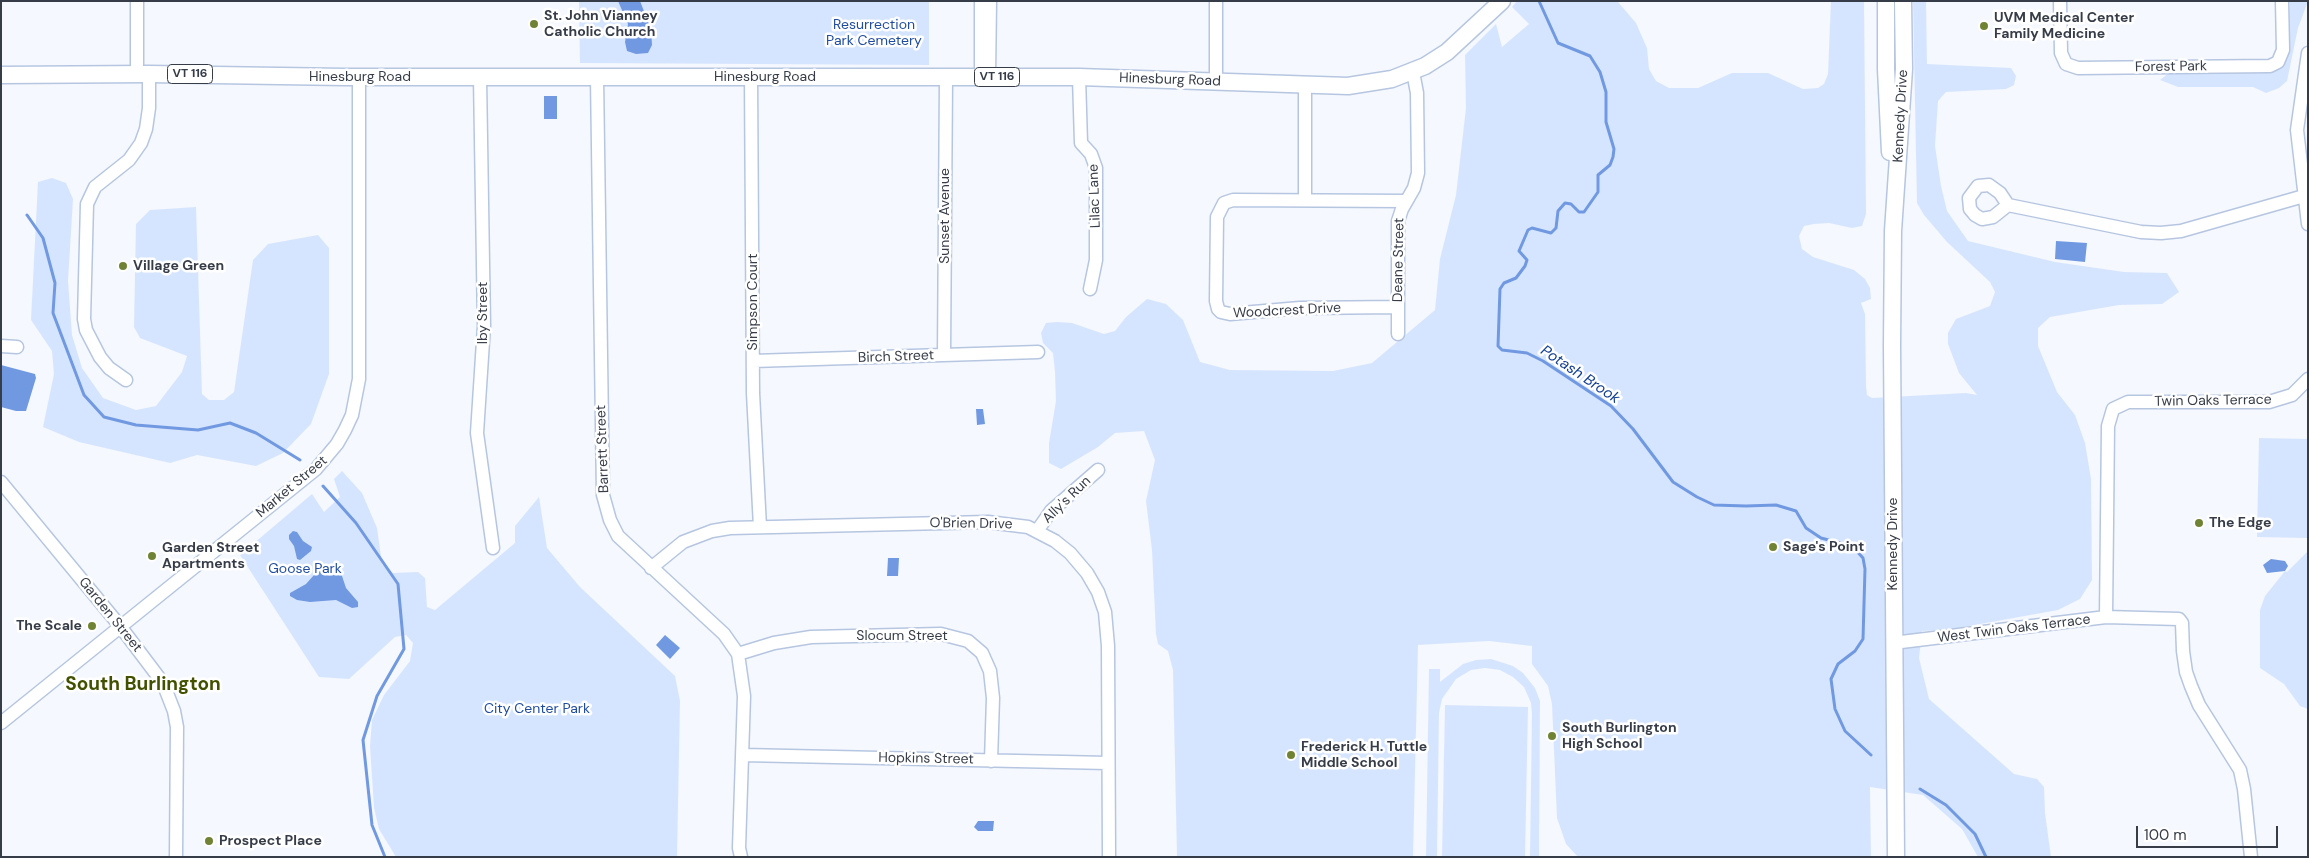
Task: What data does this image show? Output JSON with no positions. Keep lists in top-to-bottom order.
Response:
{
  "streets": {
    "main road": ["VT 116", "Hinesburg Road", "Kennedy Drive"],
    "street": [
      "Forest Park",
      "Lilac Lane",
      "Sunset Avenue",
      "Deane Street",
      "Simpson Court",
      "Woodcrest Drive",
      "Iby Street",
      "Birch Street",
      "Twin Oaks Terrace",
      "Barrett Street",
      "Market Street",
      "Ally's Run",
      "O'Brien Drive",
      "Garden Street",
      "West Twin Oaks Terrace",
      "Slocum Street",
      "Hopkins Street"
    ]
  },
  "crossings": [
    ["Hinesburg Road", "Lilac Lane"],
    ["Hinesburg Road", "Sunset Avenue"],
    ["Hinesburg Road", "Deane Street"],
    ["Hinesburg Road", "Simpson Court"],
    ["Hinesburg Road", "Iby Street"],
    ["Hinesburg Road", "Barrett Street"],
    ["Hinesburg Road", "Market Street"],
    ["Kennedy Drive", "West Twin Oaks Terrace"],
    ["Sunset Avenue", "Birch Street"],
    ["Deane Street", "Woodcrest Drive"],
    ["Simpson Court", "Birch Street"],
    ["Simpson Court", "O'Brien Drive"],
    ["Twin Oaks Terrace", "West Twin Oaks Terrace"],
    ["Barrett Street", "O'Brien Drive"],
    ["Barrett Street", "Slocum Street"],
    ["Barrett Street", "Hopkins Street"],
    ["Market Street", "Garden Street"],
    ["Ally's Run", "O'Brien Drive"],
    ["O'Brien Drive", "Hopkins Street"],
    ["Slocum Street", "Hopkins Street"]
  ],
  "districts": ["South Burlington"],
  "water": ["Potash Brook"],
  "parks": ["Resurrection Park Cemetery", "Goose Park", "City Center Park"],
  "places": [
    "St. John Vianney Catholic Church",
    "UVM Medical Center Family Medicine",
    "Village Green",
    "The Edge",
    "Sage's Point",
    "Garden Street Apartments",
    "The Scale",
    "South Burlington High School",
    "Frederick H. Tuttle Middle School",
    "Prospect Place"
  ],
  "scale_bar": "100 m"
}
